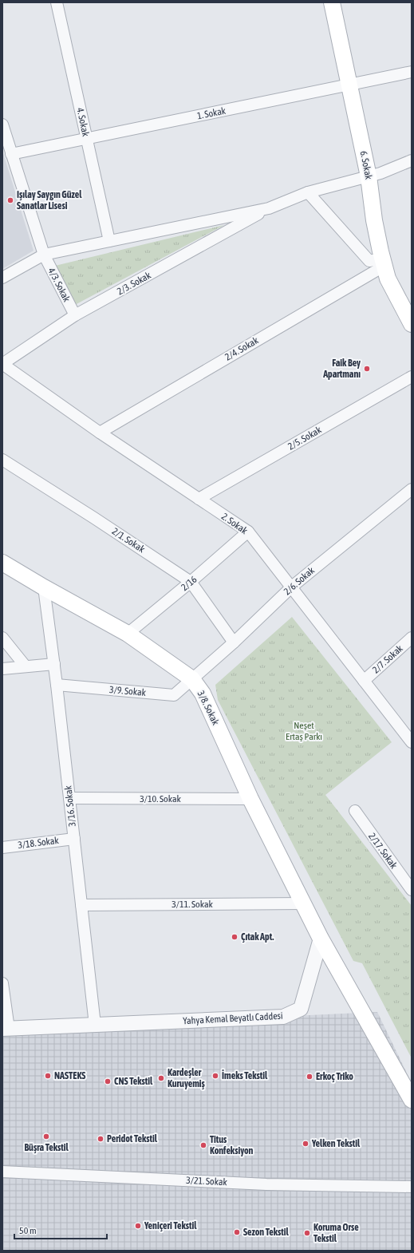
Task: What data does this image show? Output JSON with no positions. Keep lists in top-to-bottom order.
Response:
{
  "streets": {
    "main road": ["6. Sokak", "3/8. Sokak"],
    "street": [
      "1. Sokak",
      "4. Sokak",
      "2/3. Sokak",
      "4/3. Sokak",
      "2/4. Sokak",
      "2/5. Sokak",
      "2. Sokak",
      "2/1. Sokak",
      "2/6. Sokak",
      "2/16",
      "2/7. Sokak",
      "3/9. Sokak",
      "3/10. Sokak",
      "3/16. Sokak",
      "3/18. Sokak",
      "2/17. Sokak",
      "3/11. Sokak",
      "Yahya Kemal Beyatlı Caddesi",
      "3/21. Sokak"
    ]
  },
  "crossings": [
    ["1. Sokak", "4. Sokak"],
    ["1. Sokak", "6. Sokak"],
    ["1. Sokak", "4/3. Sokak"],
    ["4. Sokak", "2/3. Sokak"],
    ["6. Sokak", "2/3. Sokak"],
    ["6. Sokak", "2/4. Sokak"],
    ["2/3. Sokak", "4/3. Sokak"],
    ["2/3. Sokak", "2. Sokak"],
    ["2/4. Sokak", "2. Sokak"],
    ["2/5. Sokak", "2. Sokak"],
    ["2. Sokak", "2/6. Sokak"],
    ["2. Sokak", "2/16"],
    ["2. Sokak", "2/7. Sokak"],
    ["2/1. Sokak", "2/6. Sokak"],
    ["2/1. Sokak", "2/16"],
    ["2/6. Sokak", "3/9. Sokak"],
    ["2/6. Sokak", "3/8. Sokak"],
    ["2/16", "3/8. Sokak"],
    ["3/9. Sokak", "3/8. Sokak"],
    ["3/9. Sokak", "3/16. Sokak"],
    ["3/8. Sokak", "3/10. Sokak"],
    ["3/8. Sokak", "3/16. Sokak"],
    ["3/8. Sokak", "3/11. Sokak"],
    ["3/8. Sokak", "Yahya Kemal Beyatlı Caddesi"],
    ["3/10. Sokak", "3/16. Sokak"],
    ["3/16. Sokak", "3/18. Sokak"],
    ["3/16. Sokak", "3/11. Sokak"],
    ["3/16. Sokak", "Yahya Kemal Beyatlı Caddesi"]
  ],
  "parks": ["Neşet Ertaş Parkı"],
  "places": [
    "Işılay Saygın Güzel Sanatlar Lisesi",
    "Faik Bey Apartmanı",
    "Çıtak Apt.",
    "NASTEKS",
    "İmeks Tekstil",
    "Erkoç Triko",
    "Kardeşler Kuruyemiş",
    "CNS Tekstil",
    "Büşra Tekstil",
    "Peridot Tekstil",
    "Yelken Tekstil",
    "Titus Konfeksiyon",
    "Yeniçeri Tekstil",
    "Sezon Tekstil",
    "Koruma Orse Tekstil"
  ],
  "scale_bar": "50 m"
}
